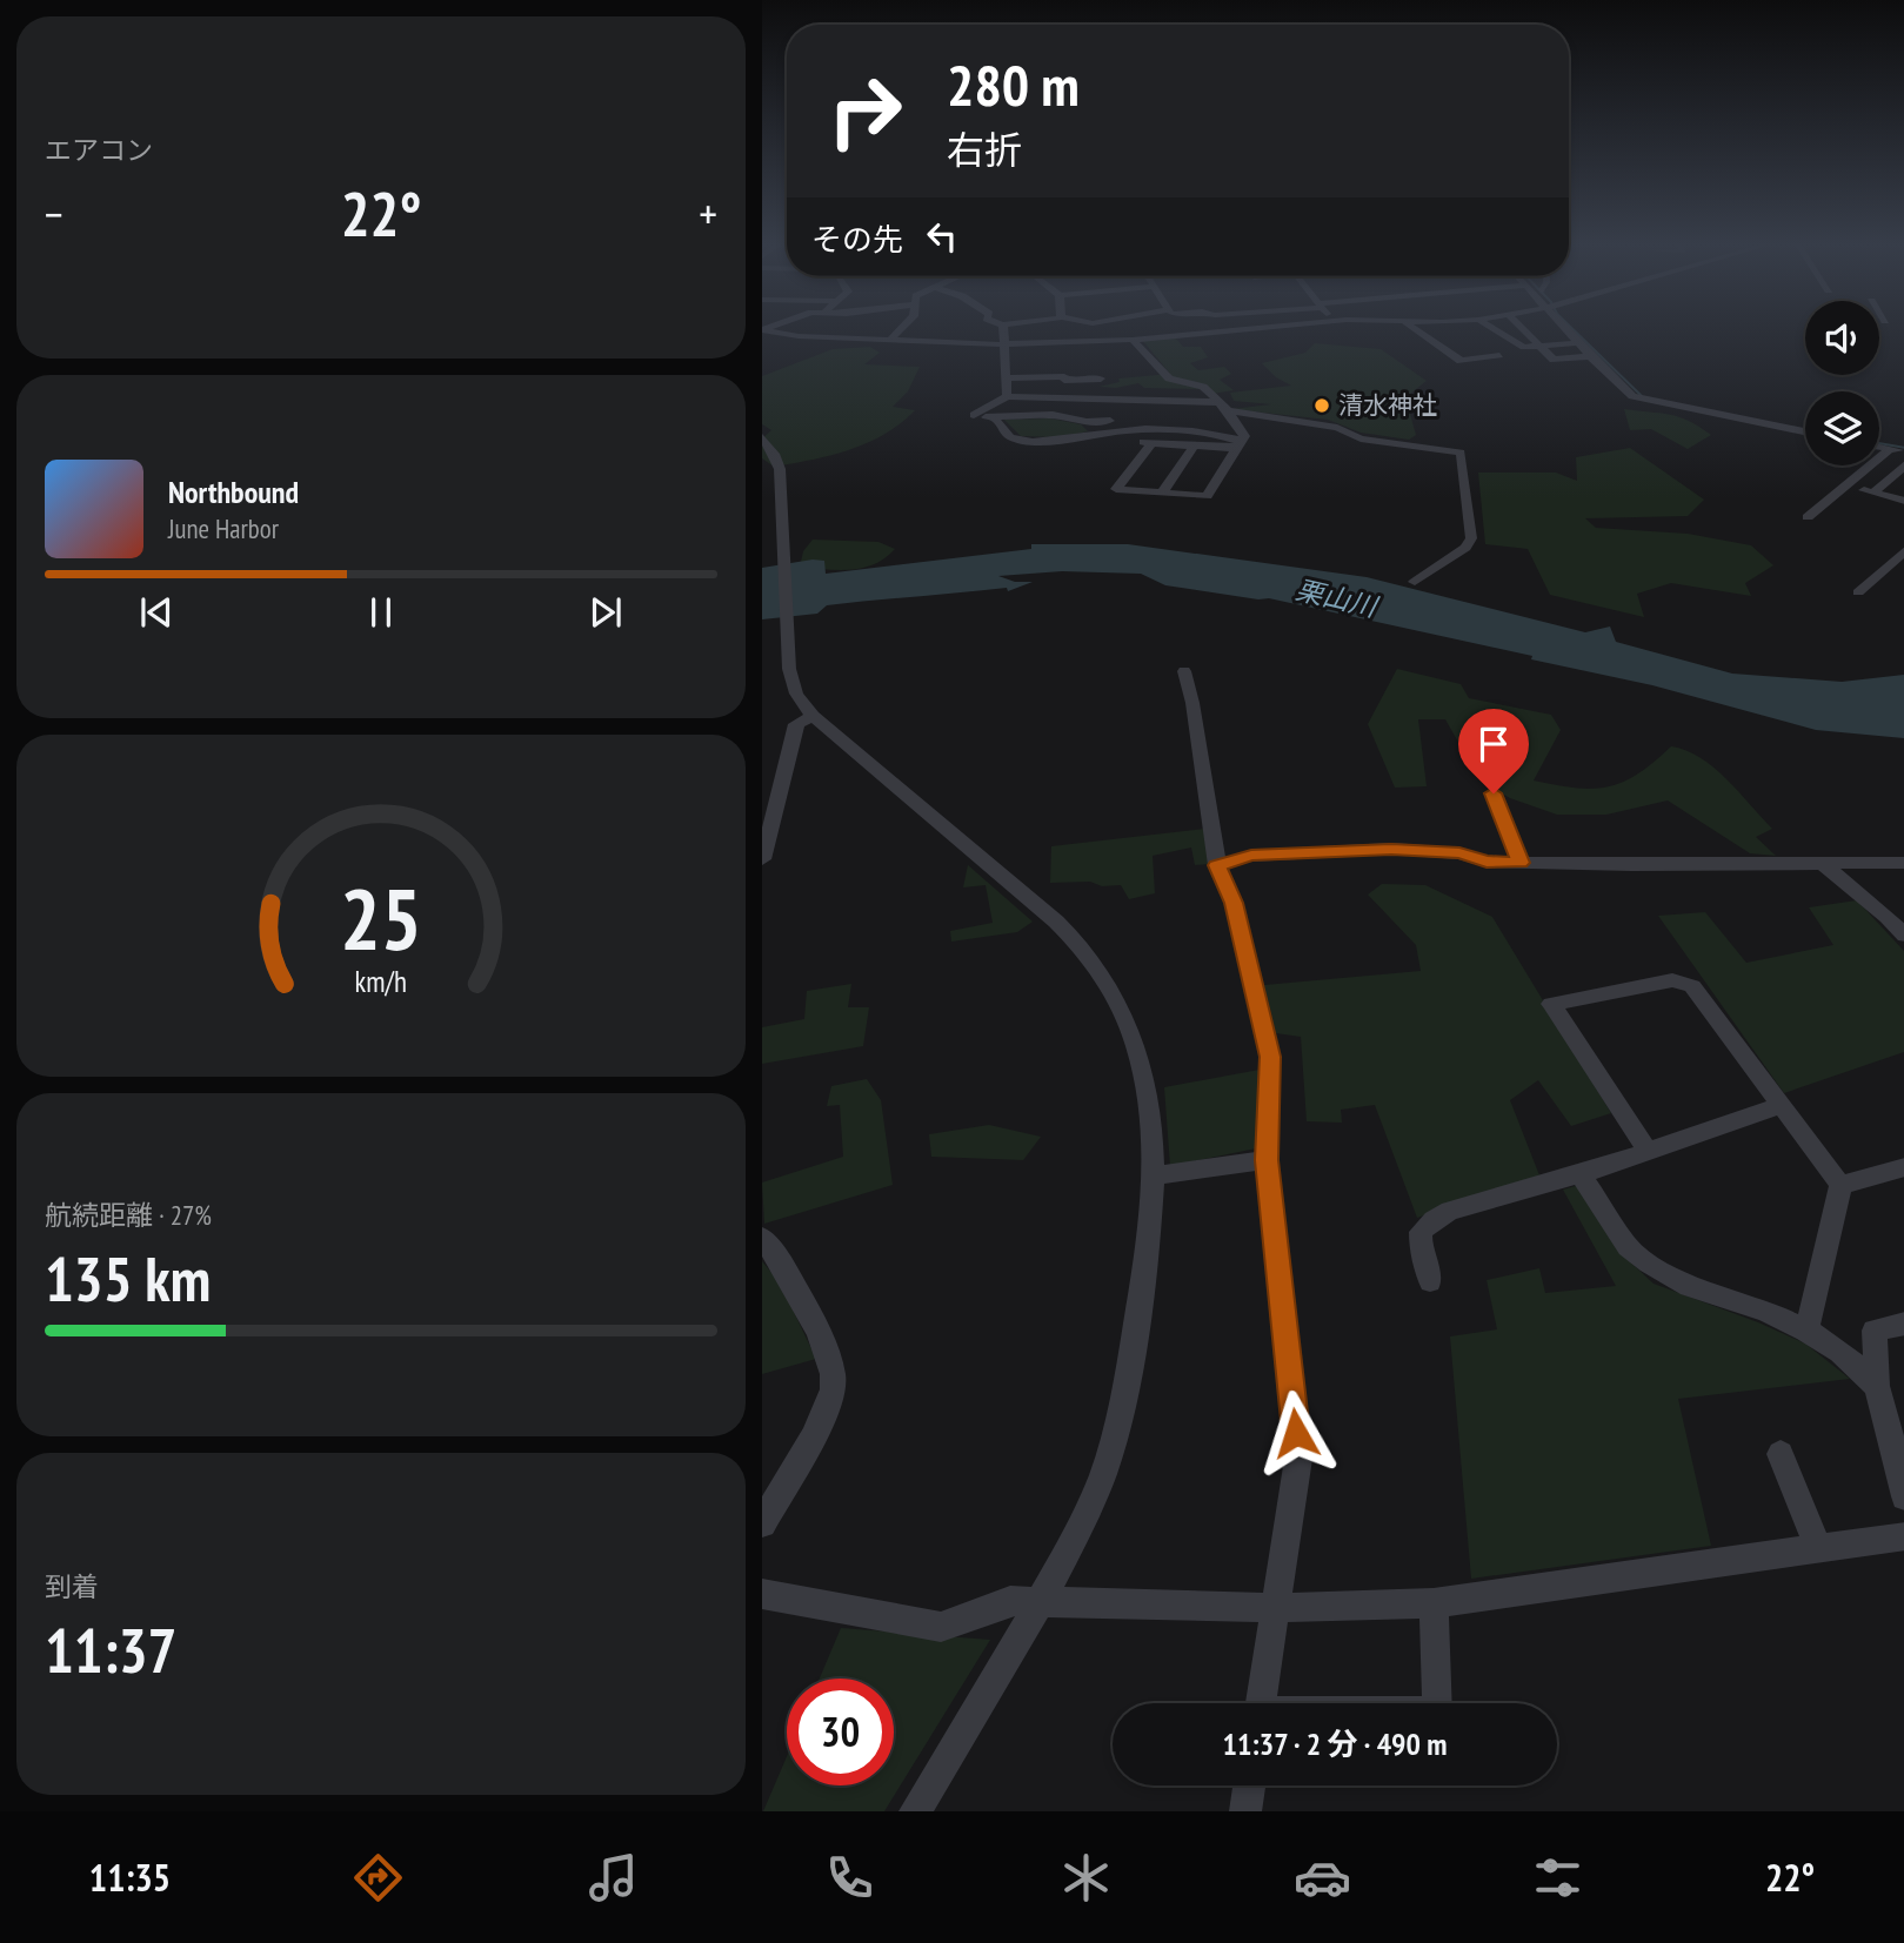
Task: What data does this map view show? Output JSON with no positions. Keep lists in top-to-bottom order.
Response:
{
  "water": ["栗山川"],
  "places": ["清水神社"],
  "page": {
    "tile": [
      "エアコン",
      ["航続距離 · 27%", "135 km"],
      ["到着", "11:37"]
    ],
    "turn": ["280 m", "右折"],
    "heat": ["−", "22°", "+"],
    "then": "その先",
    "song": ["Northbound", "June Harbor"],
    "limit": "30",
    "trip": "11:37 · 2 分 · 490 m",
    "tabs": ["11:35", "22°"],
    "gauge": ["25", "km/h"]
  }
}
